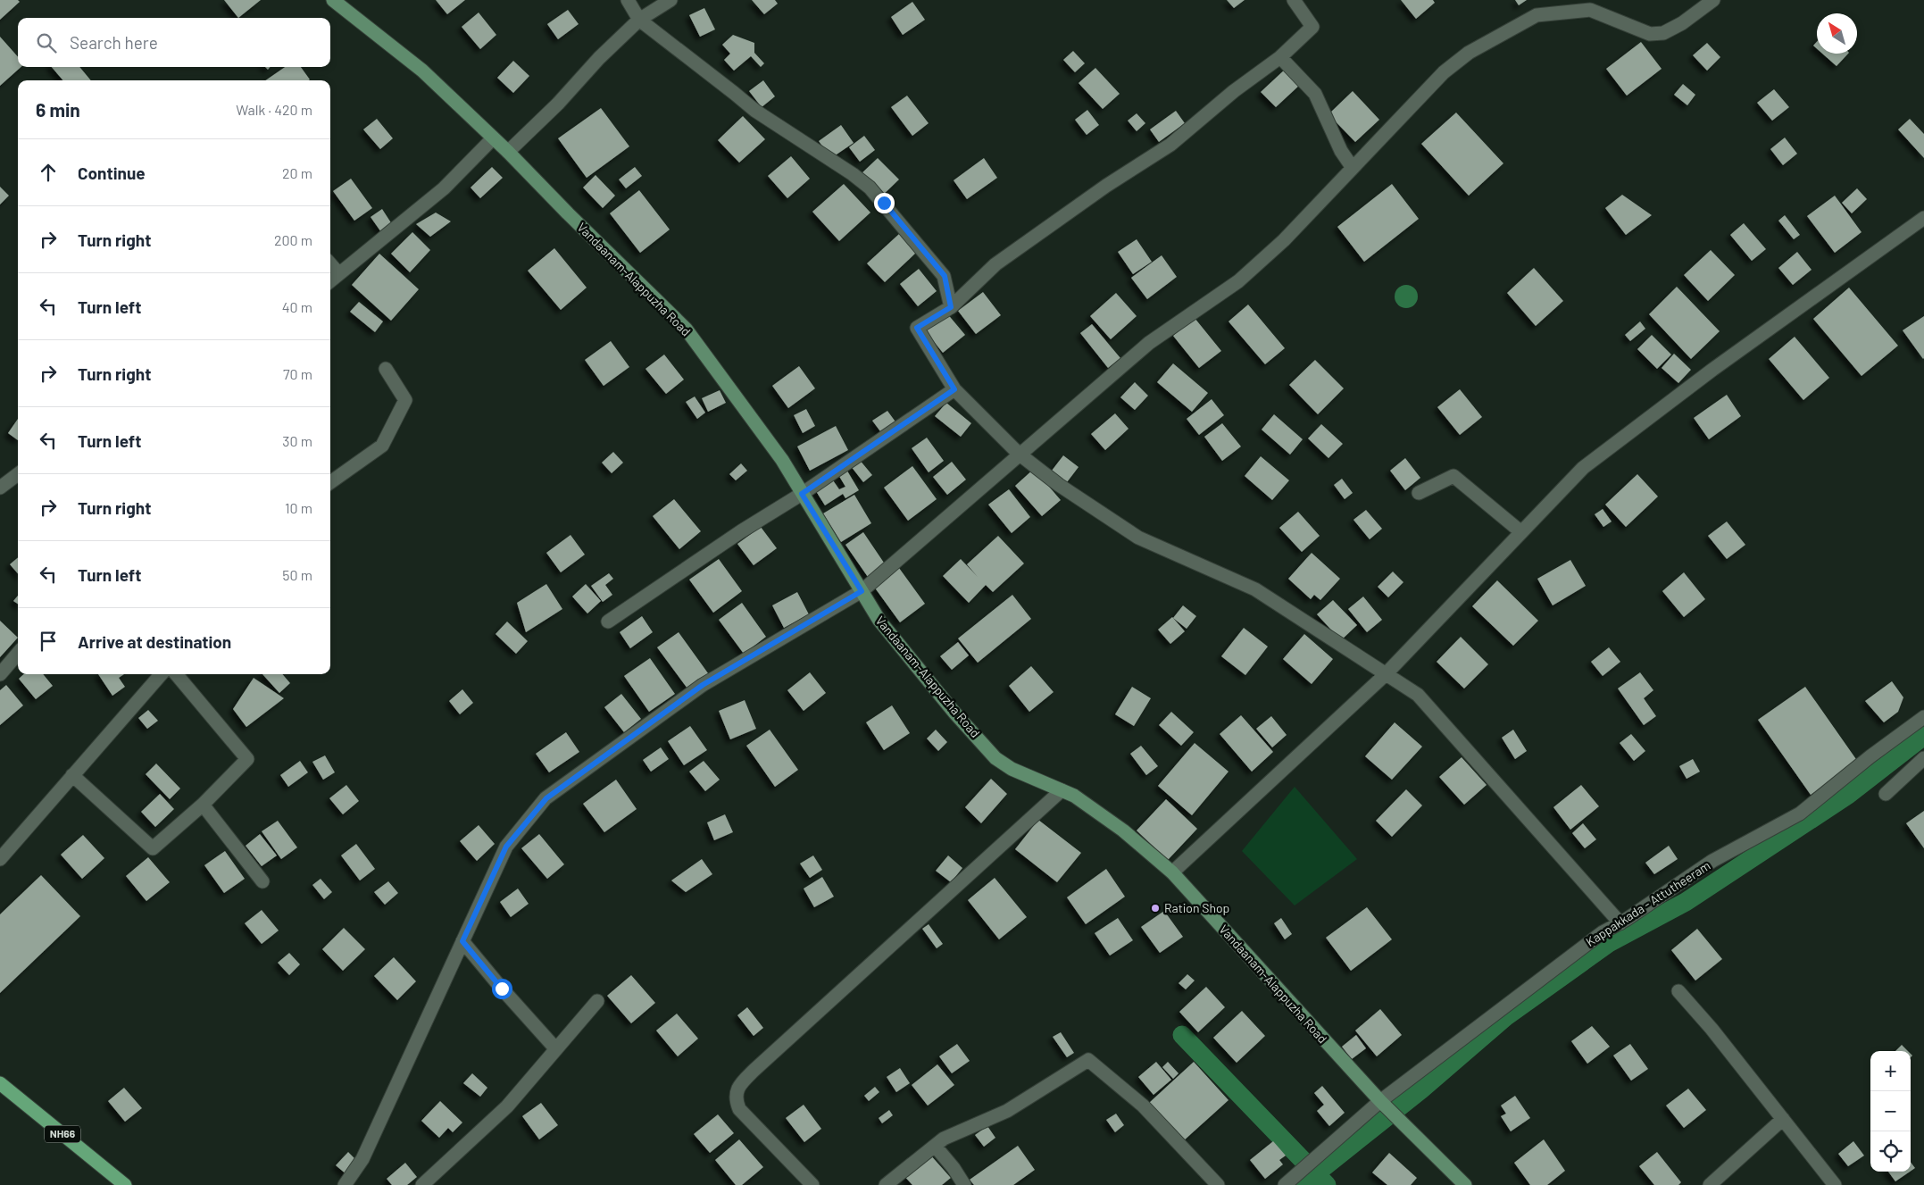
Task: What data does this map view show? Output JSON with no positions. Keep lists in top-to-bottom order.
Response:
{
  "streets": {
    "highway": ["NH66"],
    "main road": ["Vandaanam-Alappuzha Road"],
    "street": ["Kappakkada - Attutheeram"]
  },
  "crossings": [
    ["Vandaanam-Alappuzha Road", "Kappakkada - Attutheeram"]
  ],
  "places": ["Ration Shop"],
  "north": "top left",
  "page": {
    "search": "Search here",
    "heading": ["6 min", "Walk · 420 m"],
    "list": [
      ["Continue", "20 m"],
      ["Turn right", "200 m"],
      ["Turn left", "40 m"],
      ["Turn right", "70 m"],
      ["Turn left", "30 m"],
      ["Turn right", "10 m"],
      ["Turn left", "50 m"],
      "Arrive at destination"
    ],
    "map_buttons": ["+", "−"]
  }
}
